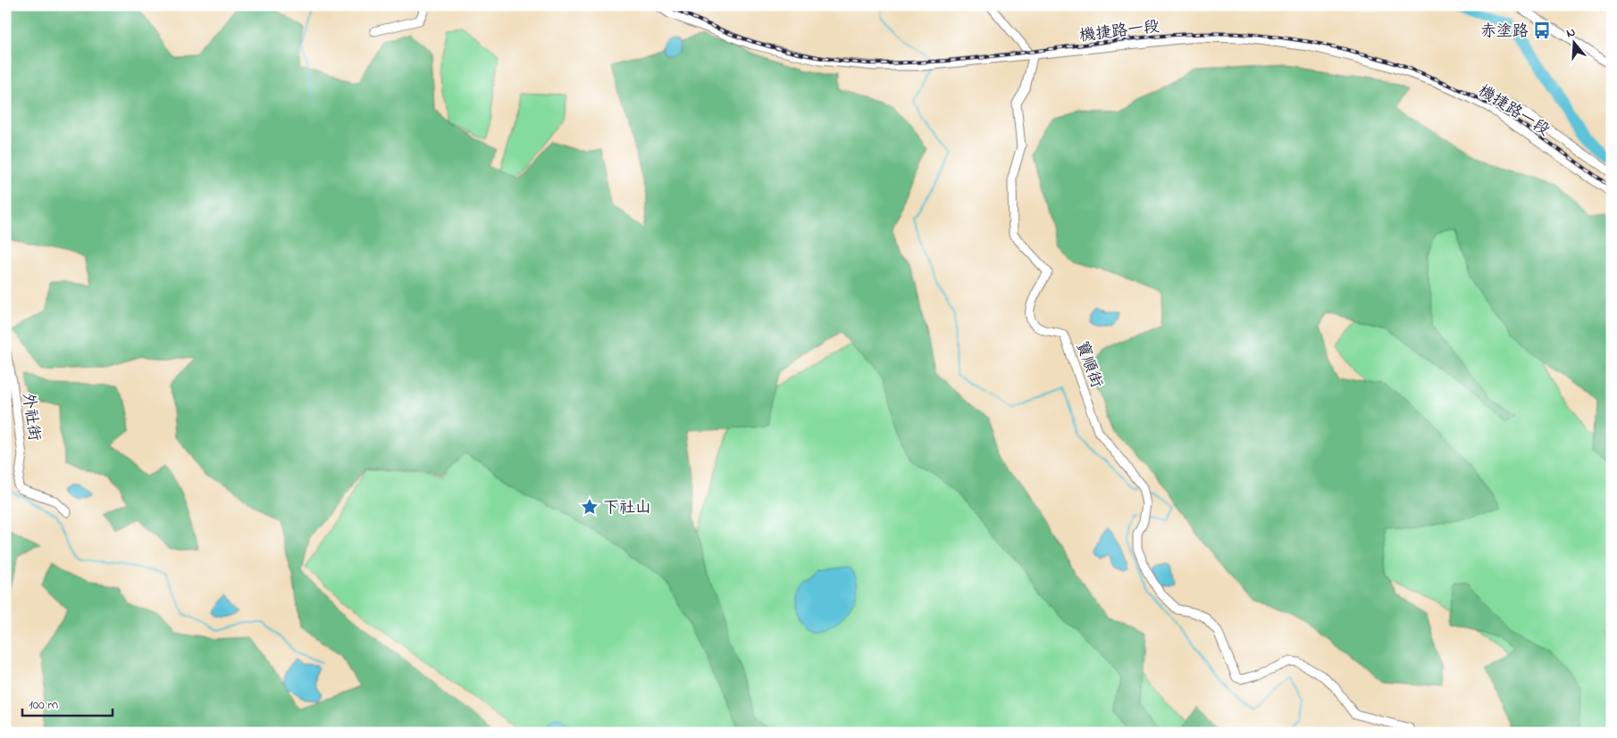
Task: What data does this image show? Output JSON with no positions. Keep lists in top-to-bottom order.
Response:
{
  "streets": {
    "street": ["機捷路一段", "寶順街", "外社街"]
  },
  "crossings": [
    ["機捷路一段", "寶順街"]
  ],
  "places": {
    "bus stop": ["赤塗路"],
    "place": ["下社山"]
  },
  "scale_bar": "100 m",
  "north": "top"
}
